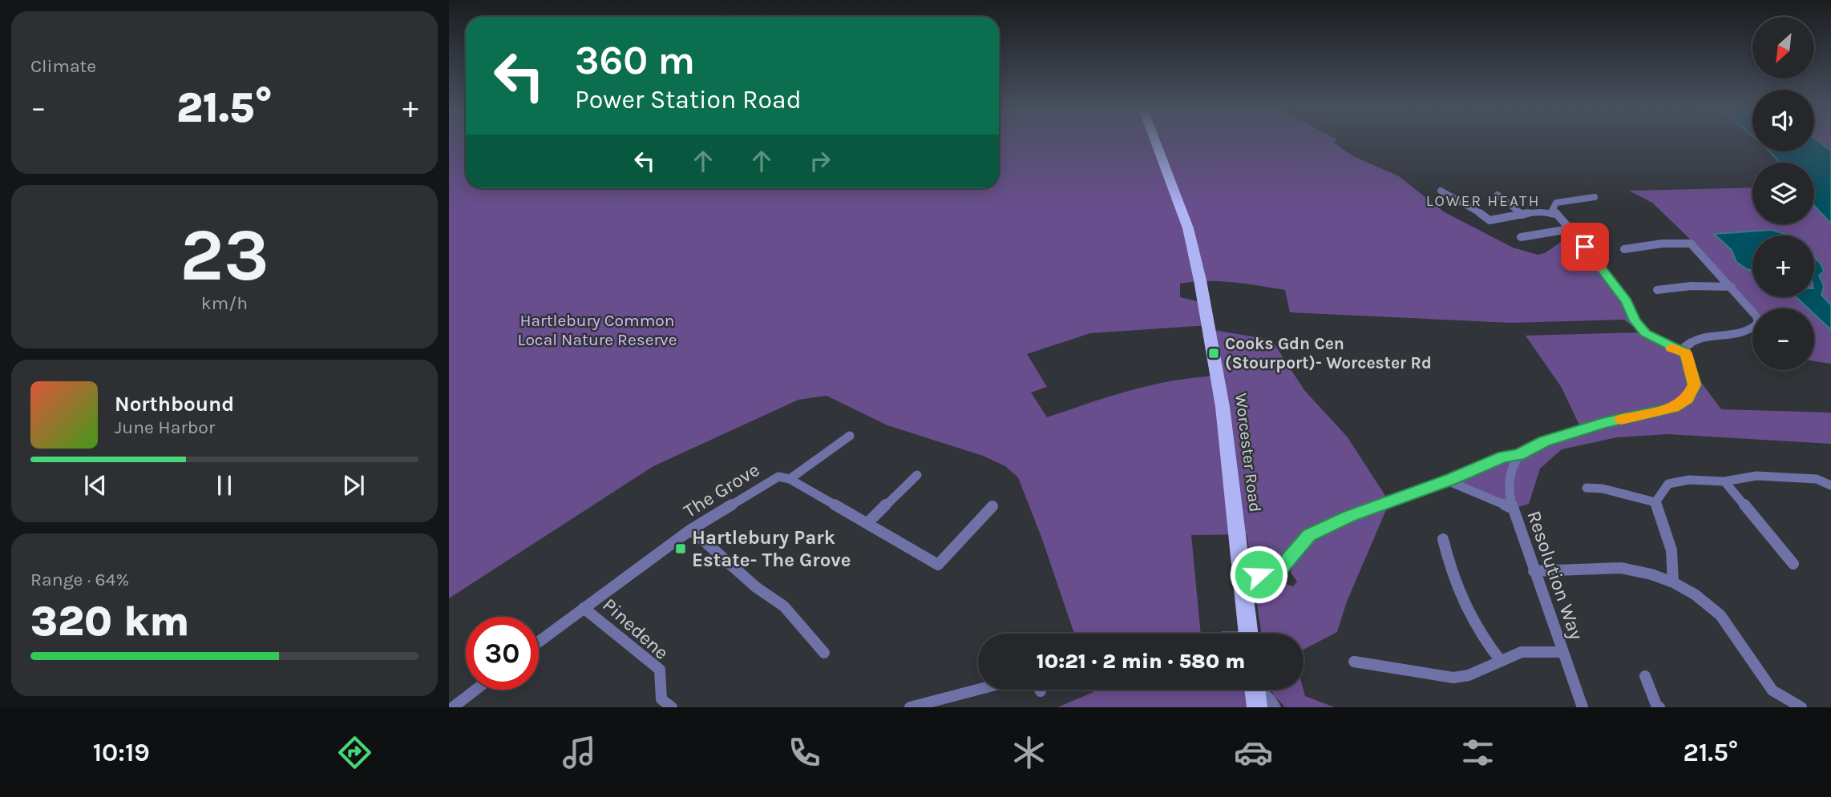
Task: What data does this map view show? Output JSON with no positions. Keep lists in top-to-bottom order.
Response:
{
  "streets": {
    "main road": ["Worcester Road"],
    "street": ["The Grove", "Resolution Way", "Pinedene"]
  },
  "crossings": [
    ["The Grove", "Pinedene"]
  ],
  "districts": ["LOWER HEATH"],
  "parks": ["Hartlebury Common Local Nature Reserve"],
  "places": {
    "transit": ["Cooks Gdn Cen (Stourport)- Worcester Rd", "Hartlebury Park Estate- The Grove"]
  },
  "north": "bottom left",
  "page": {
    "tile": [
      "Climate",
      ["23", "km/h"],
      ["Range · 64%", "320 km"]
    ],
    "map_buttons": ["+", "−"],
    "turn": ["360 m", "Power Station Road"],
    "heat": ["−", "21.5°", "+"],
    "song": ["Northbound", "June Harbor"],
    "limit": "30",
    "trip": "10:21 · 2 min · 580 m",
    "tabs": ["10:19", "21.5°"]
  }
}
